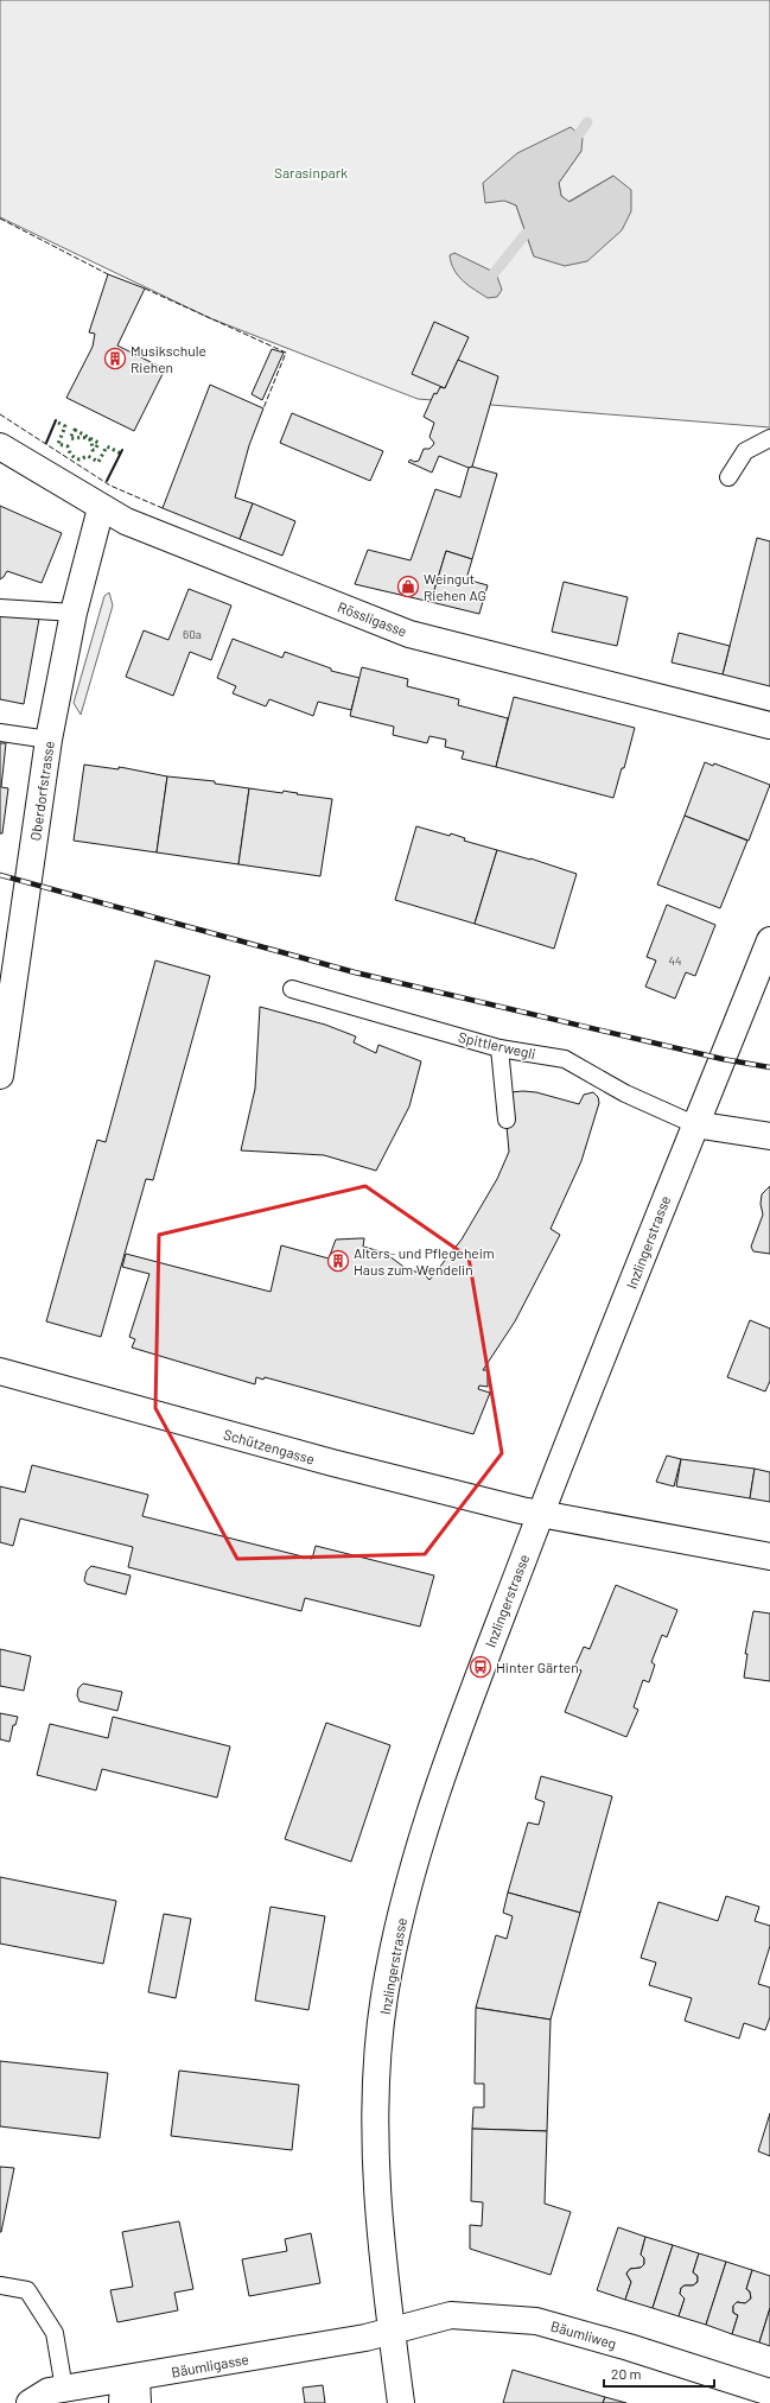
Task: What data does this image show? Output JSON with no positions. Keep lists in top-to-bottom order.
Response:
{
  "streets": {
    "street": [
      "Rössligasse",
      "Oberdorfstrasse",
      "Inzlingerstrasse",
      "Schützengasse",
      "Bäumliweg",
      "Bäumligasse"
    ],
    "lane": ["Spittlerwegli"]
  },
  "crossings": [
    ["Rössligasse", "Oberdorfstrasse"],
    ["Spittlerwegli", "Inzlingerstrasse"],
    ["Inzlingerstrasse", "Schützengasse"],
    ["Inzlingerstrasse", "Bäumliweg"],
    ["Inzlingerstrasse", "Bäumligasse"],
    ["Bäumliweg", "Bäumligasse"]
  ],
  "parks": ["Sarasinpark"],
  "places": {
    "building": ["Musikschule Riehen", "Alters- und Pflegeheim Haus zum Wendelin"],
    "shop": ["Weingut Riehen AG"],
    "bus stop": ["Hinter Gärten"]
  },
  "house_numbers": ["60a", "44"],
  "scale_bar": "20 m"
}
